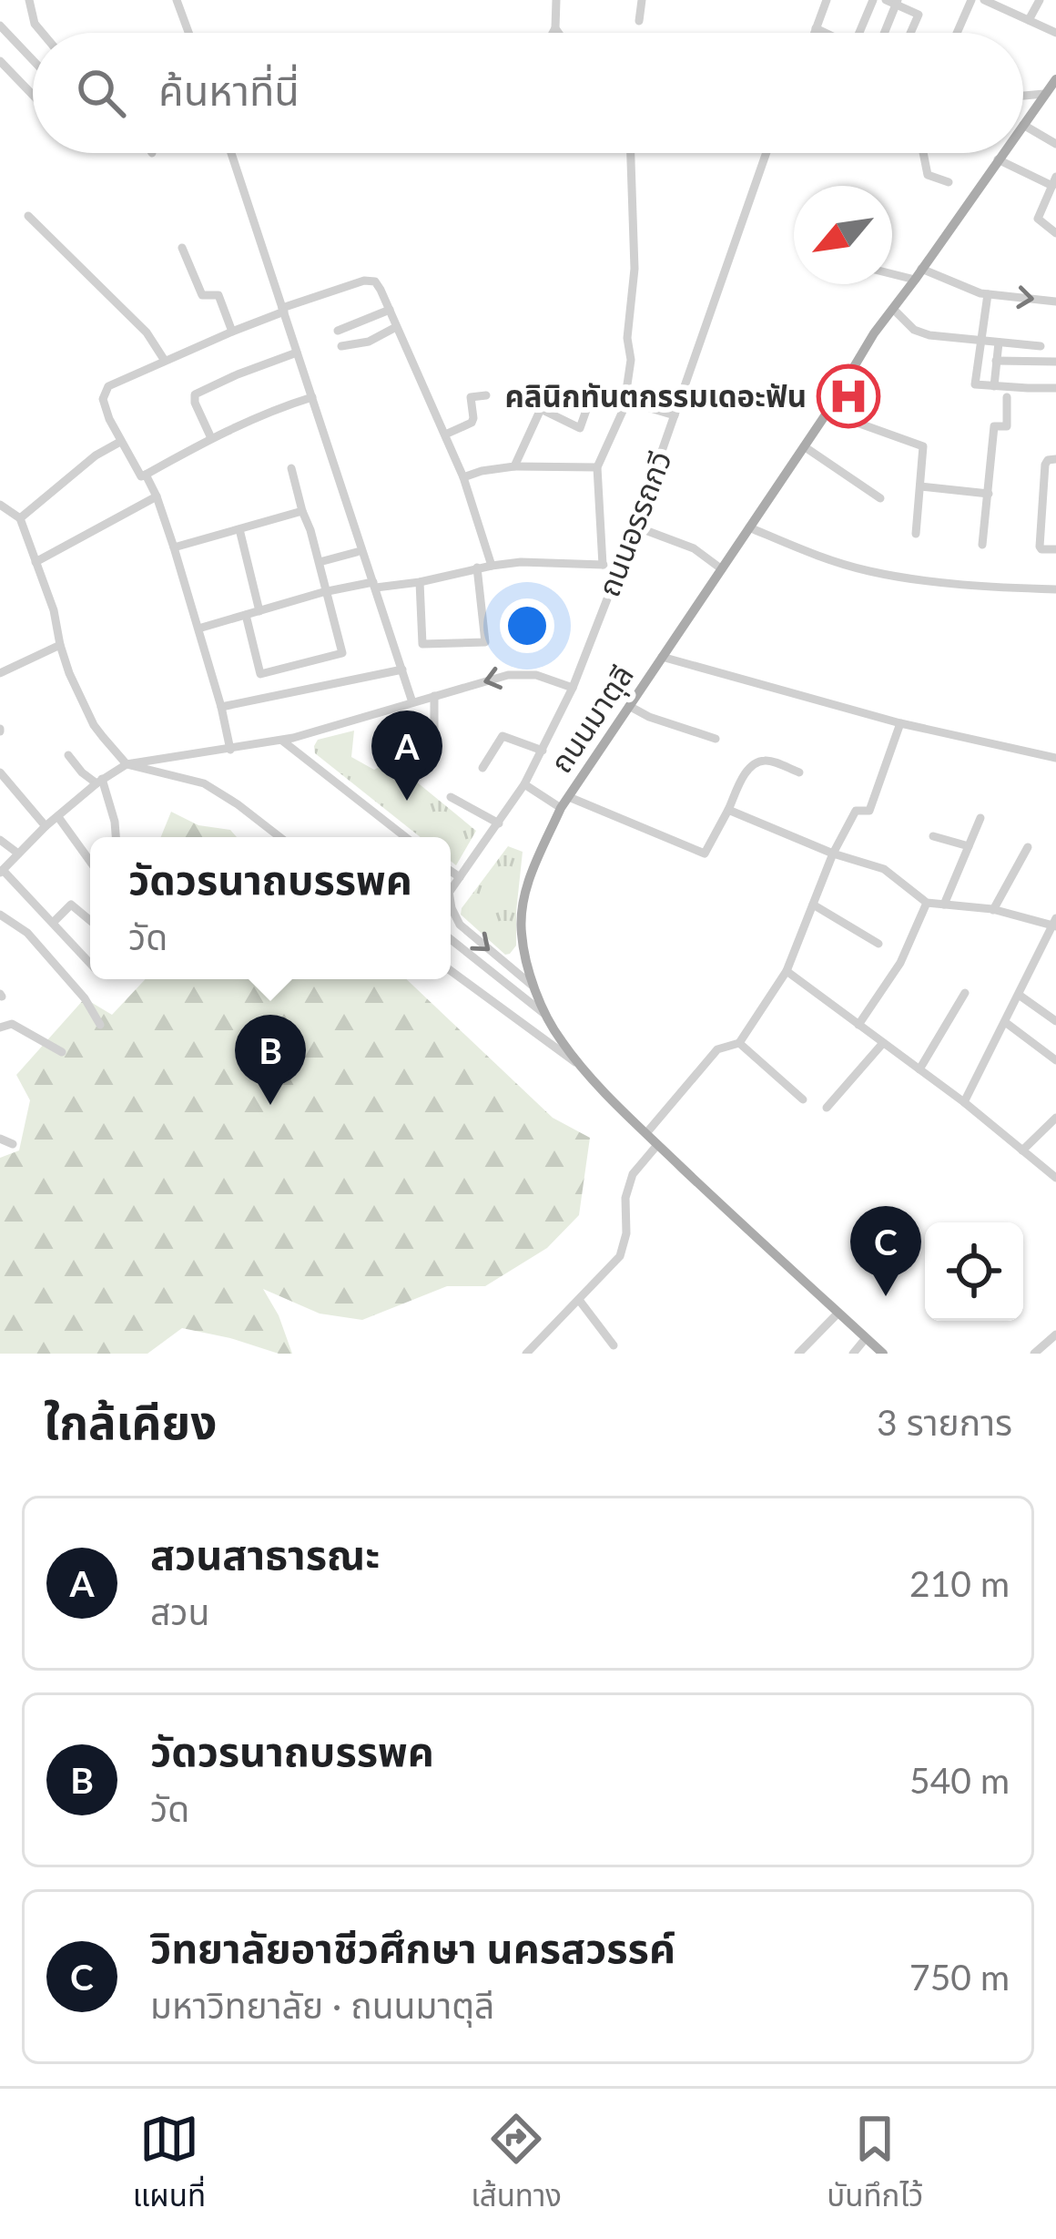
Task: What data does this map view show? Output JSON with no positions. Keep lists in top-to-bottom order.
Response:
{
  "streets": {
    "main road": ["ถนนมาตุลี"],
    "street": ["ถนนอรรถกวี"]
  },
  "places": {
    "hospital": ["คลินิกทันตกรรมเดอะฟัน"]
  },
  "north": "bottom left",
  "page": {
    "search": "ค้นหาที่นี่",
    "pins": ["A", "B", "C"],
    "popup": ["วัดวรนาถบรรพค", "วัด"],
    "heading": ["ใกล้เคียง", "3 รายการ"],
    "list": [
      {
        "mark": "A",
        "name": "สวนสาธารณะ",
        "note": "สวน",
        "value": "210 m"
      },
      {
        "mark": "B",
        "name": "วัดวรนาถบรรพค",
        "note": "วัด",
        "value": "540 m"
      },
      {
        "mark": "C",
        "name": "วิทยาลัยอาชีวศึกษา นครสวรรค์",
        "note": "มหาวิทยาลัย · ถนนมาตุลี",
        "value": "750 m"
      }
    ],
    "nav": ["แผนที่", "เส้นทาง", "บันทึกไว้"]
  }
}
